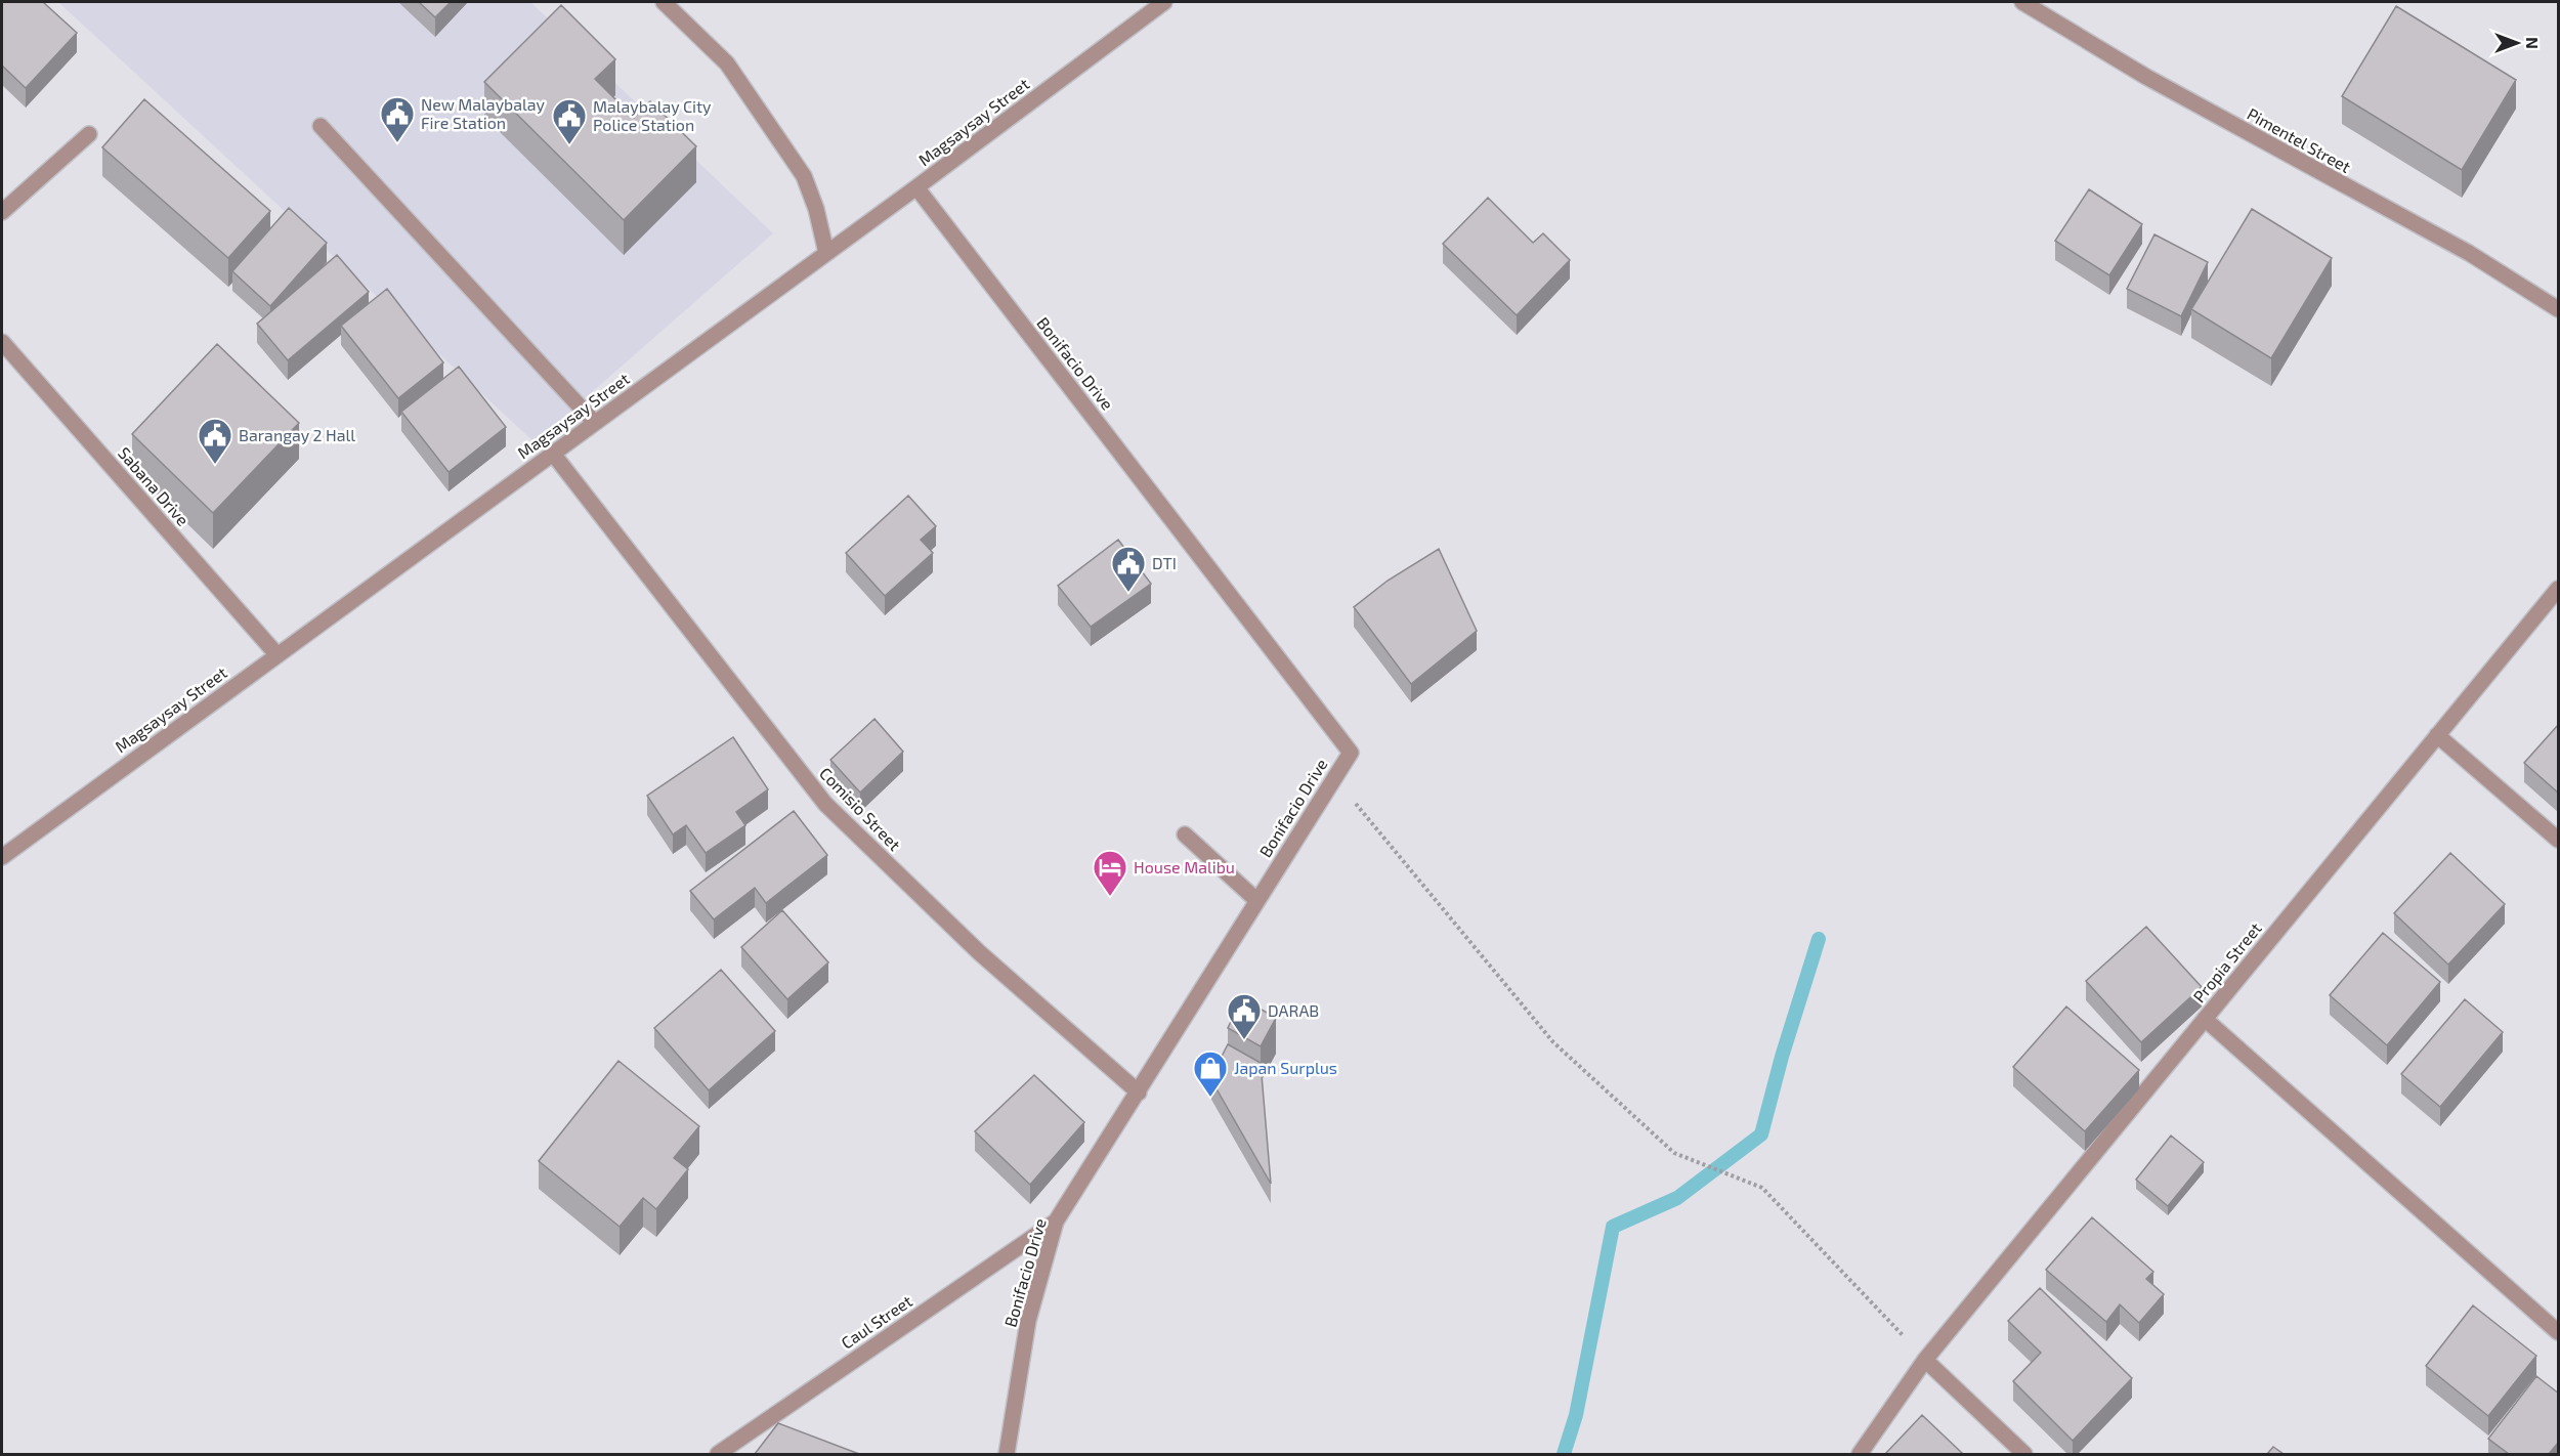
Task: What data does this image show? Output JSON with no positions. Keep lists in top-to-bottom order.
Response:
{
  "streets": {
    "street": [
      "Magsaysay Street",
      "Pimentel Street",
      "Bonifacio Drive",
      "Sabana Drive",
      "Comisio Street",
      "Propia Street",
      "Caul Street"
    ]
  },
  "crossings": [
    ["Magsaysay Street", "Bonifacio Drive"],
    ["Magsaysay Street", "Sabana Drive"],
    ["Magsaysay Street", "Comisio Street"],
    ["Bonifacio Drive", "Comisio Street"],
    ["Bonifacio Drive", "Caul Street"]
  ],
  "places": {
    "public building": [
      "New Malaybalay Fire Station",
      "Malaybalay City Police Station",
      "Barangay 2 Hall",
      "DTI",
      "DARAB"
    ],
    "hotel": ["House Malibu"],
    "shop": ["Japan Surplus"]
  },
  "north": "right"
}
